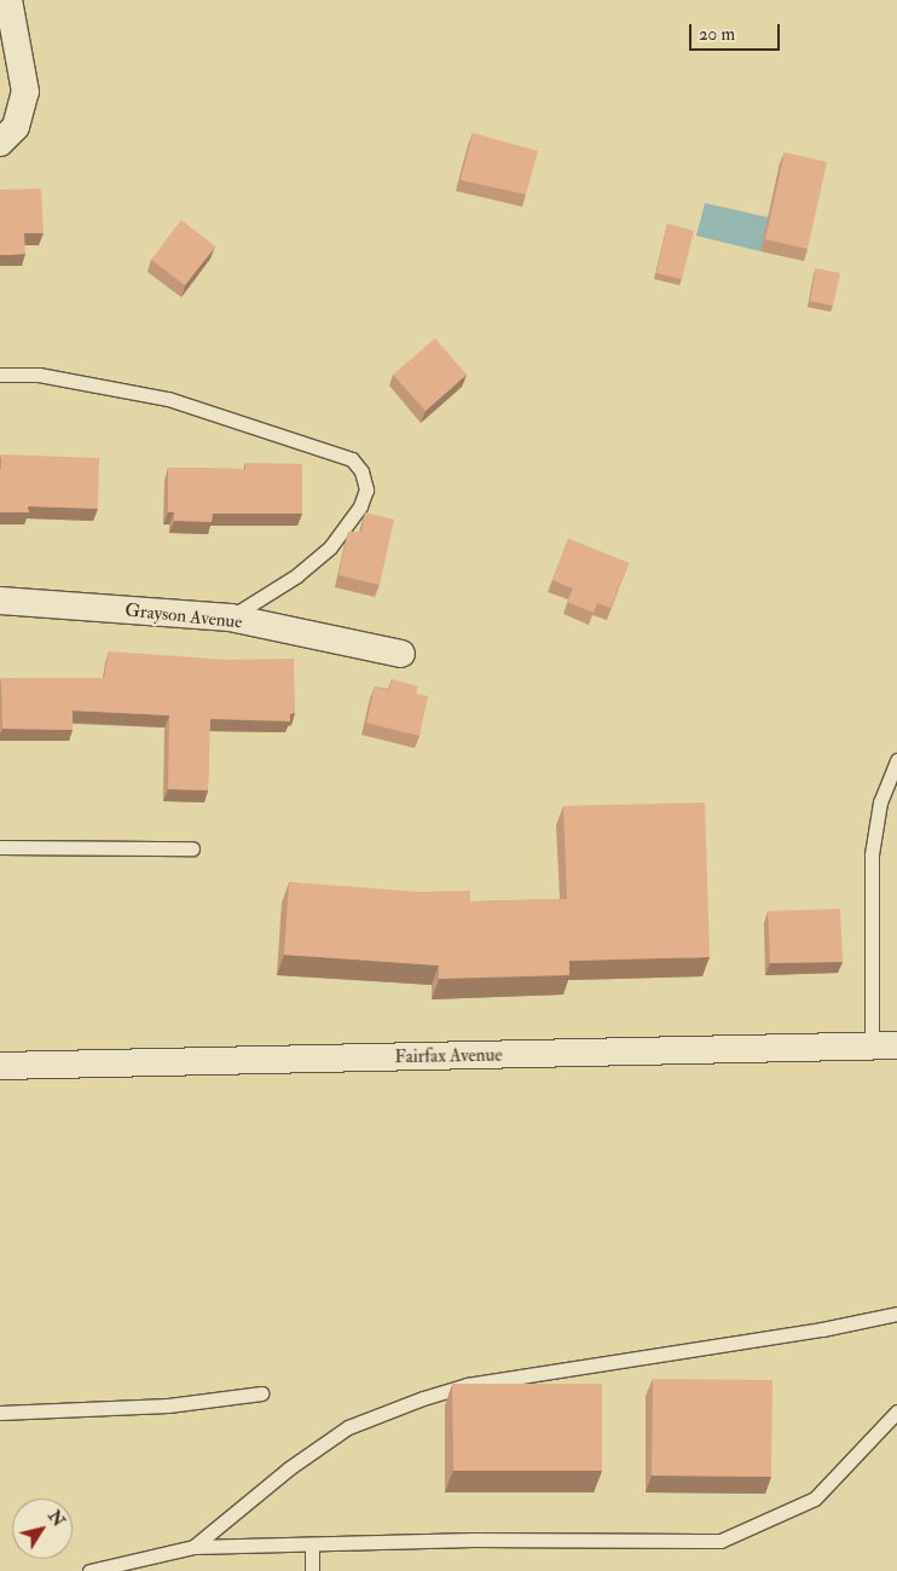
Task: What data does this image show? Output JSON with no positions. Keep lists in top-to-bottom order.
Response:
{
  "streets": {
    "street": ["Grayson Avenue", "Fairfax Avenue"]
  },
  "scale_bar": "20 m",
  "north": "top right"
}
